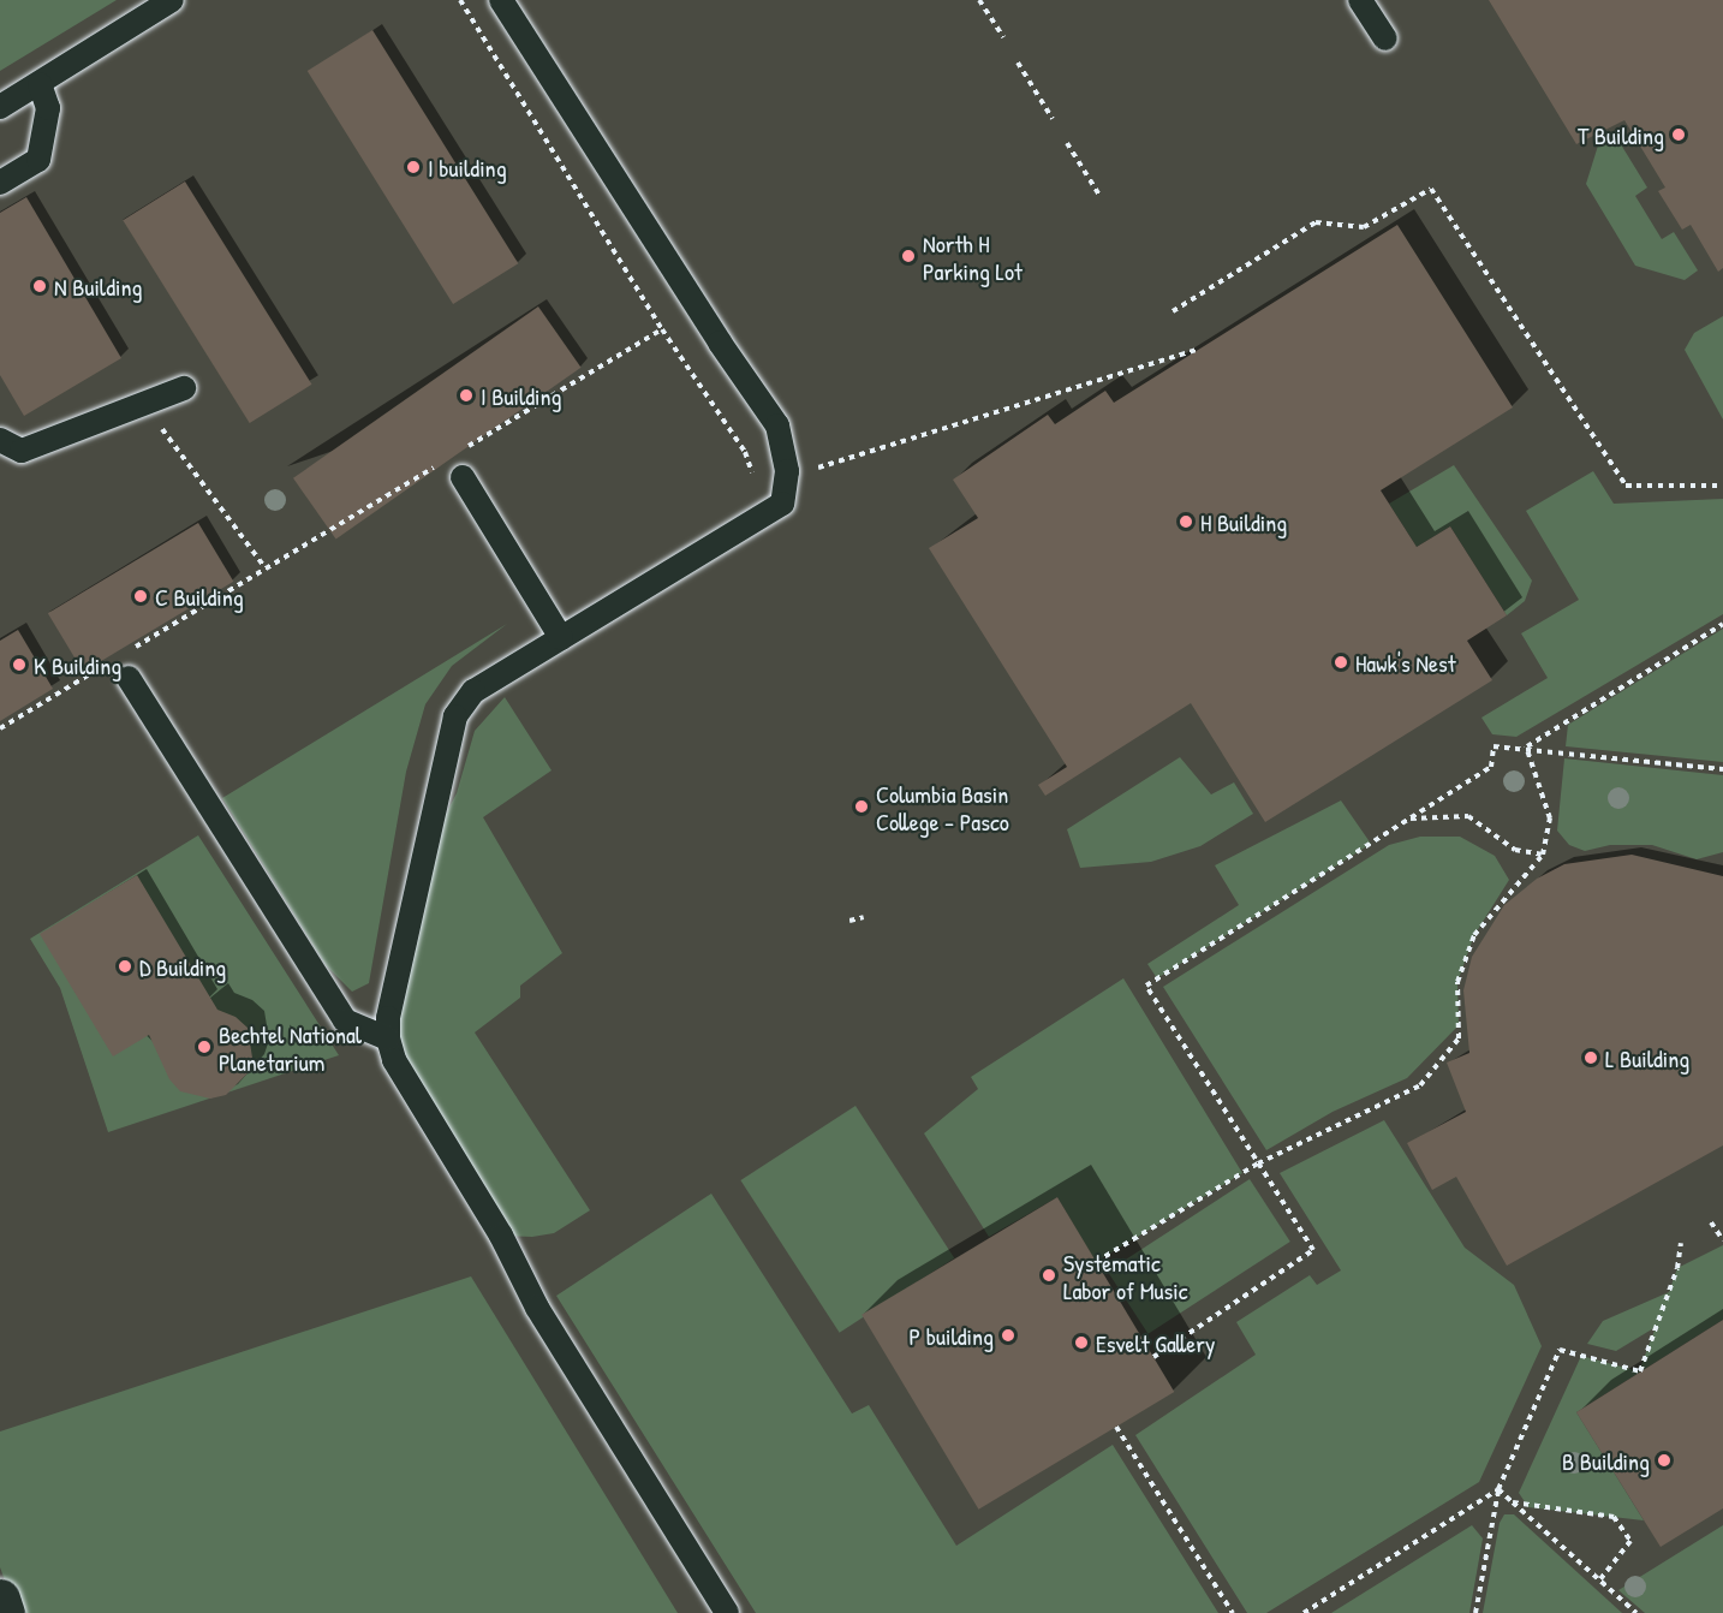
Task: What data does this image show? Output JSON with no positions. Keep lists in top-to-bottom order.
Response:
{
  "places": [
    "T Building",
    "I building",
    "North H Parking Lot",
    "N Building",
    "I Building",
    "H Building",
    "C Building",
    "Hawk's Nest",
    "K Building",
    "Columbia Basin College - Pasco",
    "D Building",
    "Bechtel National Planetarium",
    "L Building",
    "Systematic Labor of Music",
    "P building",
    "Esvelt Gallery",
    "B Building"
  ]
}
